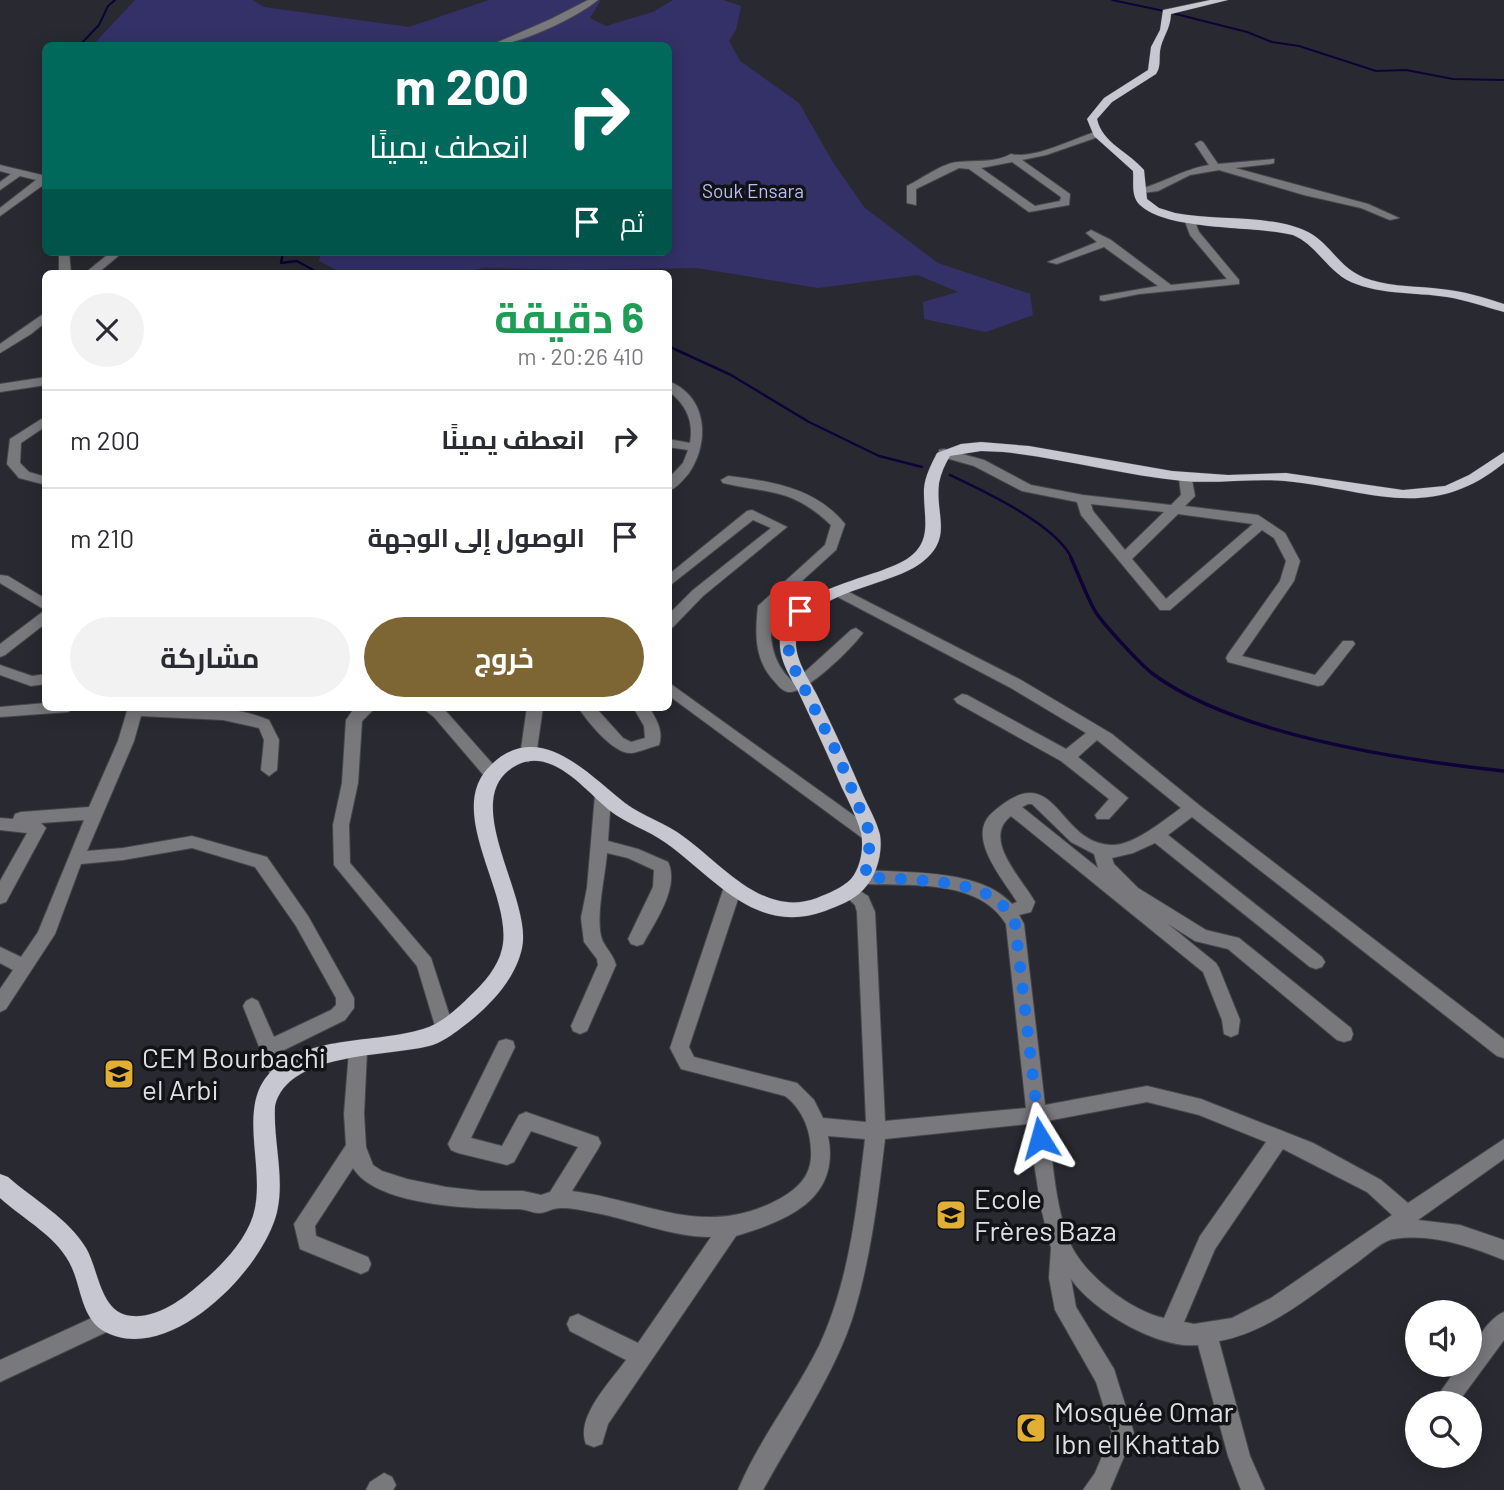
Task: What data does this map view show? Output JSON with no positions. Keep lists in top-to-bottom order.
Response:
{
  "parks": ["Souk Ensara"],
  "places": {
    "school or university": ["CEM Bourbachi el Arbi", "Ecole Frères Baza"],
    "mosque": ["Mosquée Omar Ibn el Khattab"]
  },
  "page": {
    "turn": ["200 m", "انعطف يمينًا"],
    "then": "ثم",
    "heading": ["6 دقيقة", "410 m · 20:26"],
    "list": [
      {
        "name": "انعطف يمينًا",
        "value": "200 m"
      },
      {
        "name": "الوصول إلى الوجهة",
        "value": "210 m"
      }
    ],
    "buttons": ["خروج", "مشاركة"]
  }
}
